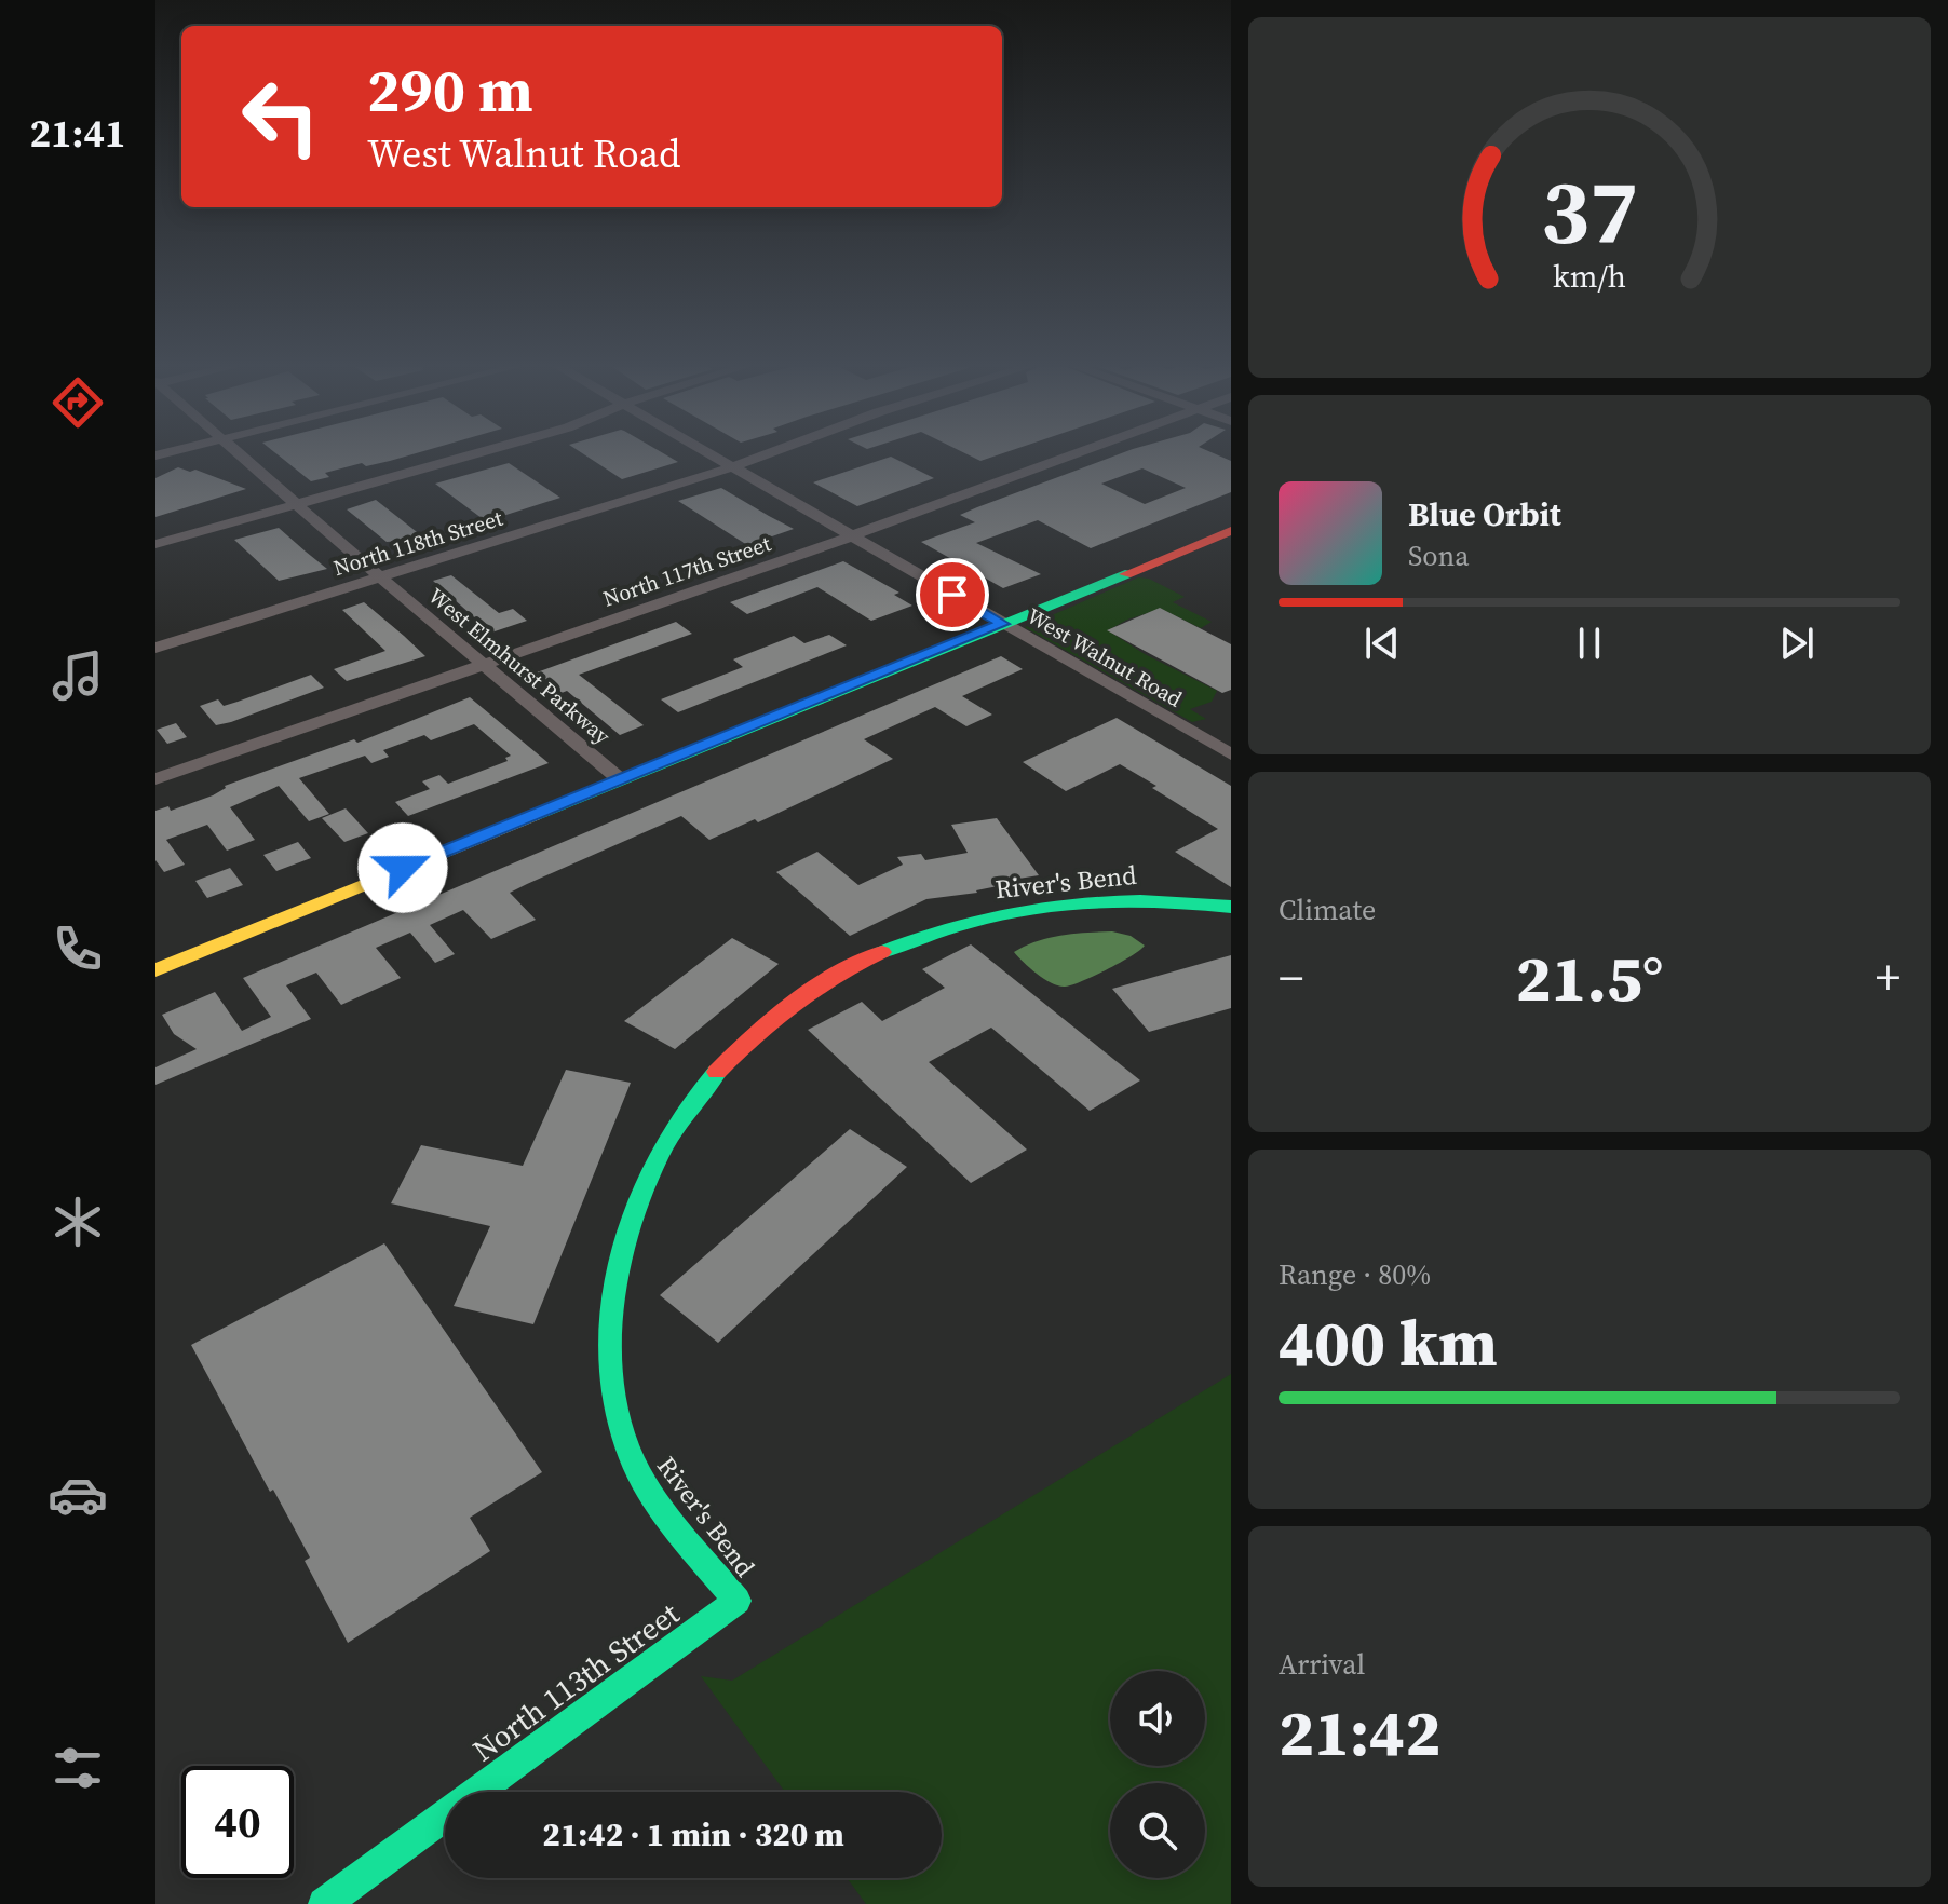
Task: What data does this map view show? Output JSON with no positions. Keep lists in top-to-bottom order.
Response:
{
  "streets": {
    "street": [
      "North 118th Street",
      "North 117th Street",
      "West Walnut Road",
      "West Elmhurst Parkway",
      "River's Bend",
      "North 113th Street"
    ]
  },
  "crossings": [
    ["North 118th Street", "West Walnut Road"],
    ["North 118th Street", "West Elmhurst Parkway"],
    ["North 117th Street", "West Walnut Road"],
    ["North 117th Street", "West Elmhurst Parkway"],
    ["River's Bend", "North 113th Street"]
  ],
  "page": {
    "tabs": "21:41",
    "turn": ["290 m", "West Walnut Road"],
    "song": ["Blue Orbit", "Sona"],
    "tile": [
      "Climate",
      ["Range · 80%", "400 km"],
      ["Arrival", "21:42"]
    ],
    "heat": ["−", "21.5°", "+"],
    "limit": "40",
    "trip": "21:42 · 1 min · 320 m",
    "gauge": ["37", "km/h"]
  }
}
